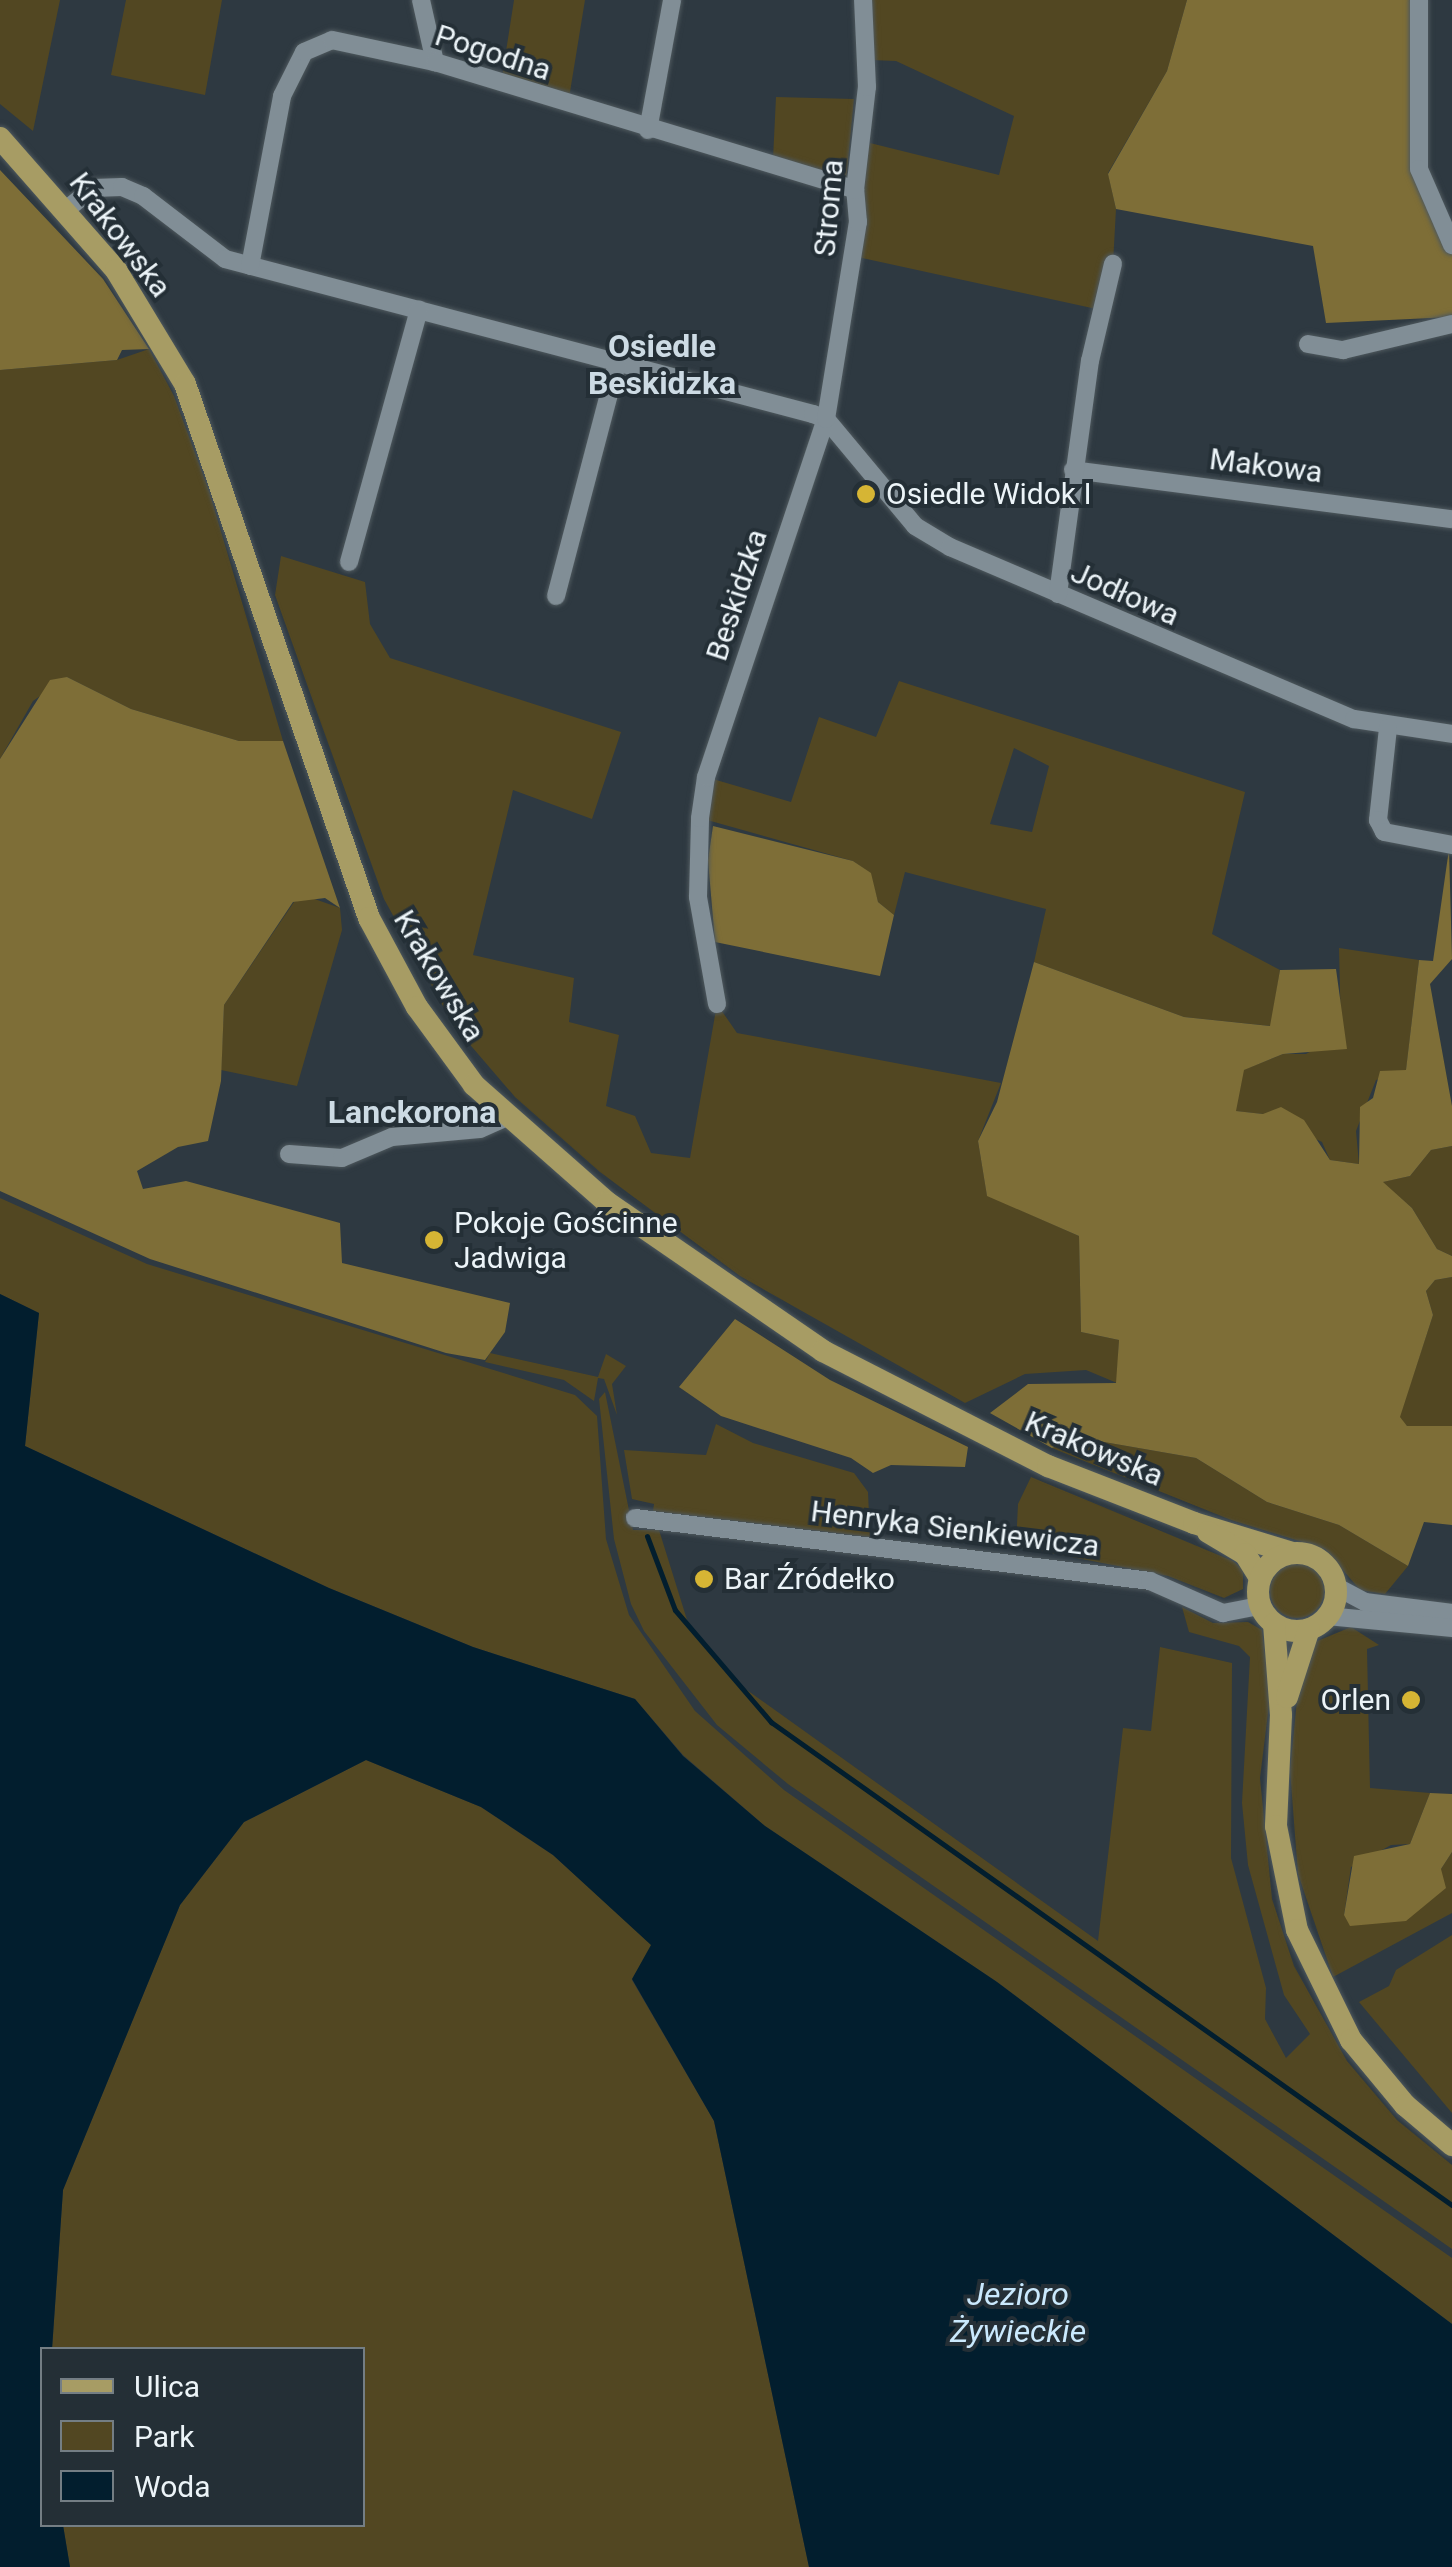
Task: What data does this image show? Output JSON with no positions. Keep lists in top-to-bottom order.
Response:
{
  "streets": {
    "main road": ["Krakowska"],
    "street": [
      "Pogodna",
      "Stroma",
      "Makowa",
      "Jodłowa",
      "Beskidzka",
      "Henryka Sienkiewicza"
    ]
  },
  "crossings": [
    ["Pogodna", "Stroma"],
    ["Stroma", "Jodłowa"],
    ["Stroma", "Beskidzka"],
    ["Krakowska", "Henryka Sienkiewicza"],
    ["Jodłowa", "Beskidzka"]
  ],
  "districts": ["Osiedle Beskidzka", "Lanckorona"],
  "water": ["Jezioro Żywieckie"],
  "places": [
    "Osiedle Widok I",
    "Pokoje Gościnne Jadwiga",
    "Bar Źródełko",
    "Orlen"
  ],
  "legend": ["Ulica", "Park", "Woda"]
}
